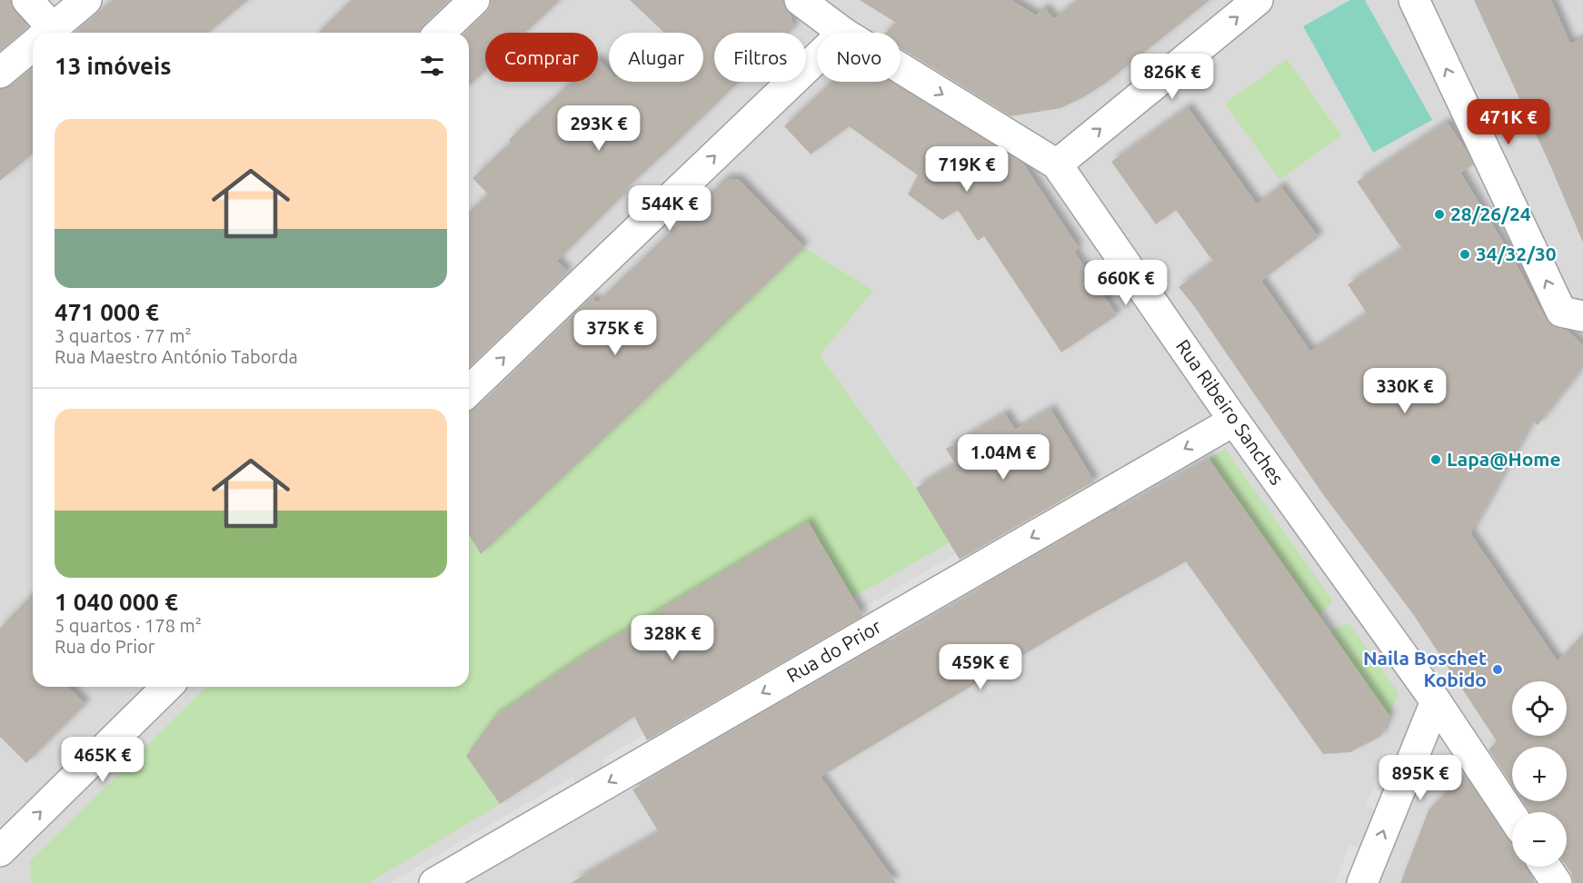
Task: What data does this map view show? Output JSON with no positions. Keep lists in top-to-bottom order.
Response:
{
  "streets": {
    "street": ["Rua Ribeiro Sanches", "Rua do Prior"]
  },
  "crossings": [
    ["Rua Ribeiro Sanches", "Rua do Prior"]
  ],
  "one_way": ["Rua do Prior"],
  "places": [
    "28/26/24",
    "34/32/30",
    "Lapa@Home",
    "Naila Boschet Kobido"
  ],
  "page": {
    "chip": [
      "Comprar",
      "Alugar",
      "Filtros",
      "Novo"
    ],
    "heading": "13 imóveis",
    "price": [
      "826K €",
      "471K €",
      "293K €",
      "719K €",
      "544K €",
      "660K €",
      "375K €",
      "330K €",
      "1.04M €",
      "328K €",
      "459K €",
      "465K €",
      "895K €"
    ],
    "list": [
      {
        "name": "471 000 €",
        "note": "3 quartos · 77 m² · Rua Maestro António Taborda"
      },
      {
        "name": "1 040 000 €",
        "note": "5 quartos · 178 m² · Rua do Prior"
      }
    ],
    "map_buttons": ["+", "−"]
  }
}
